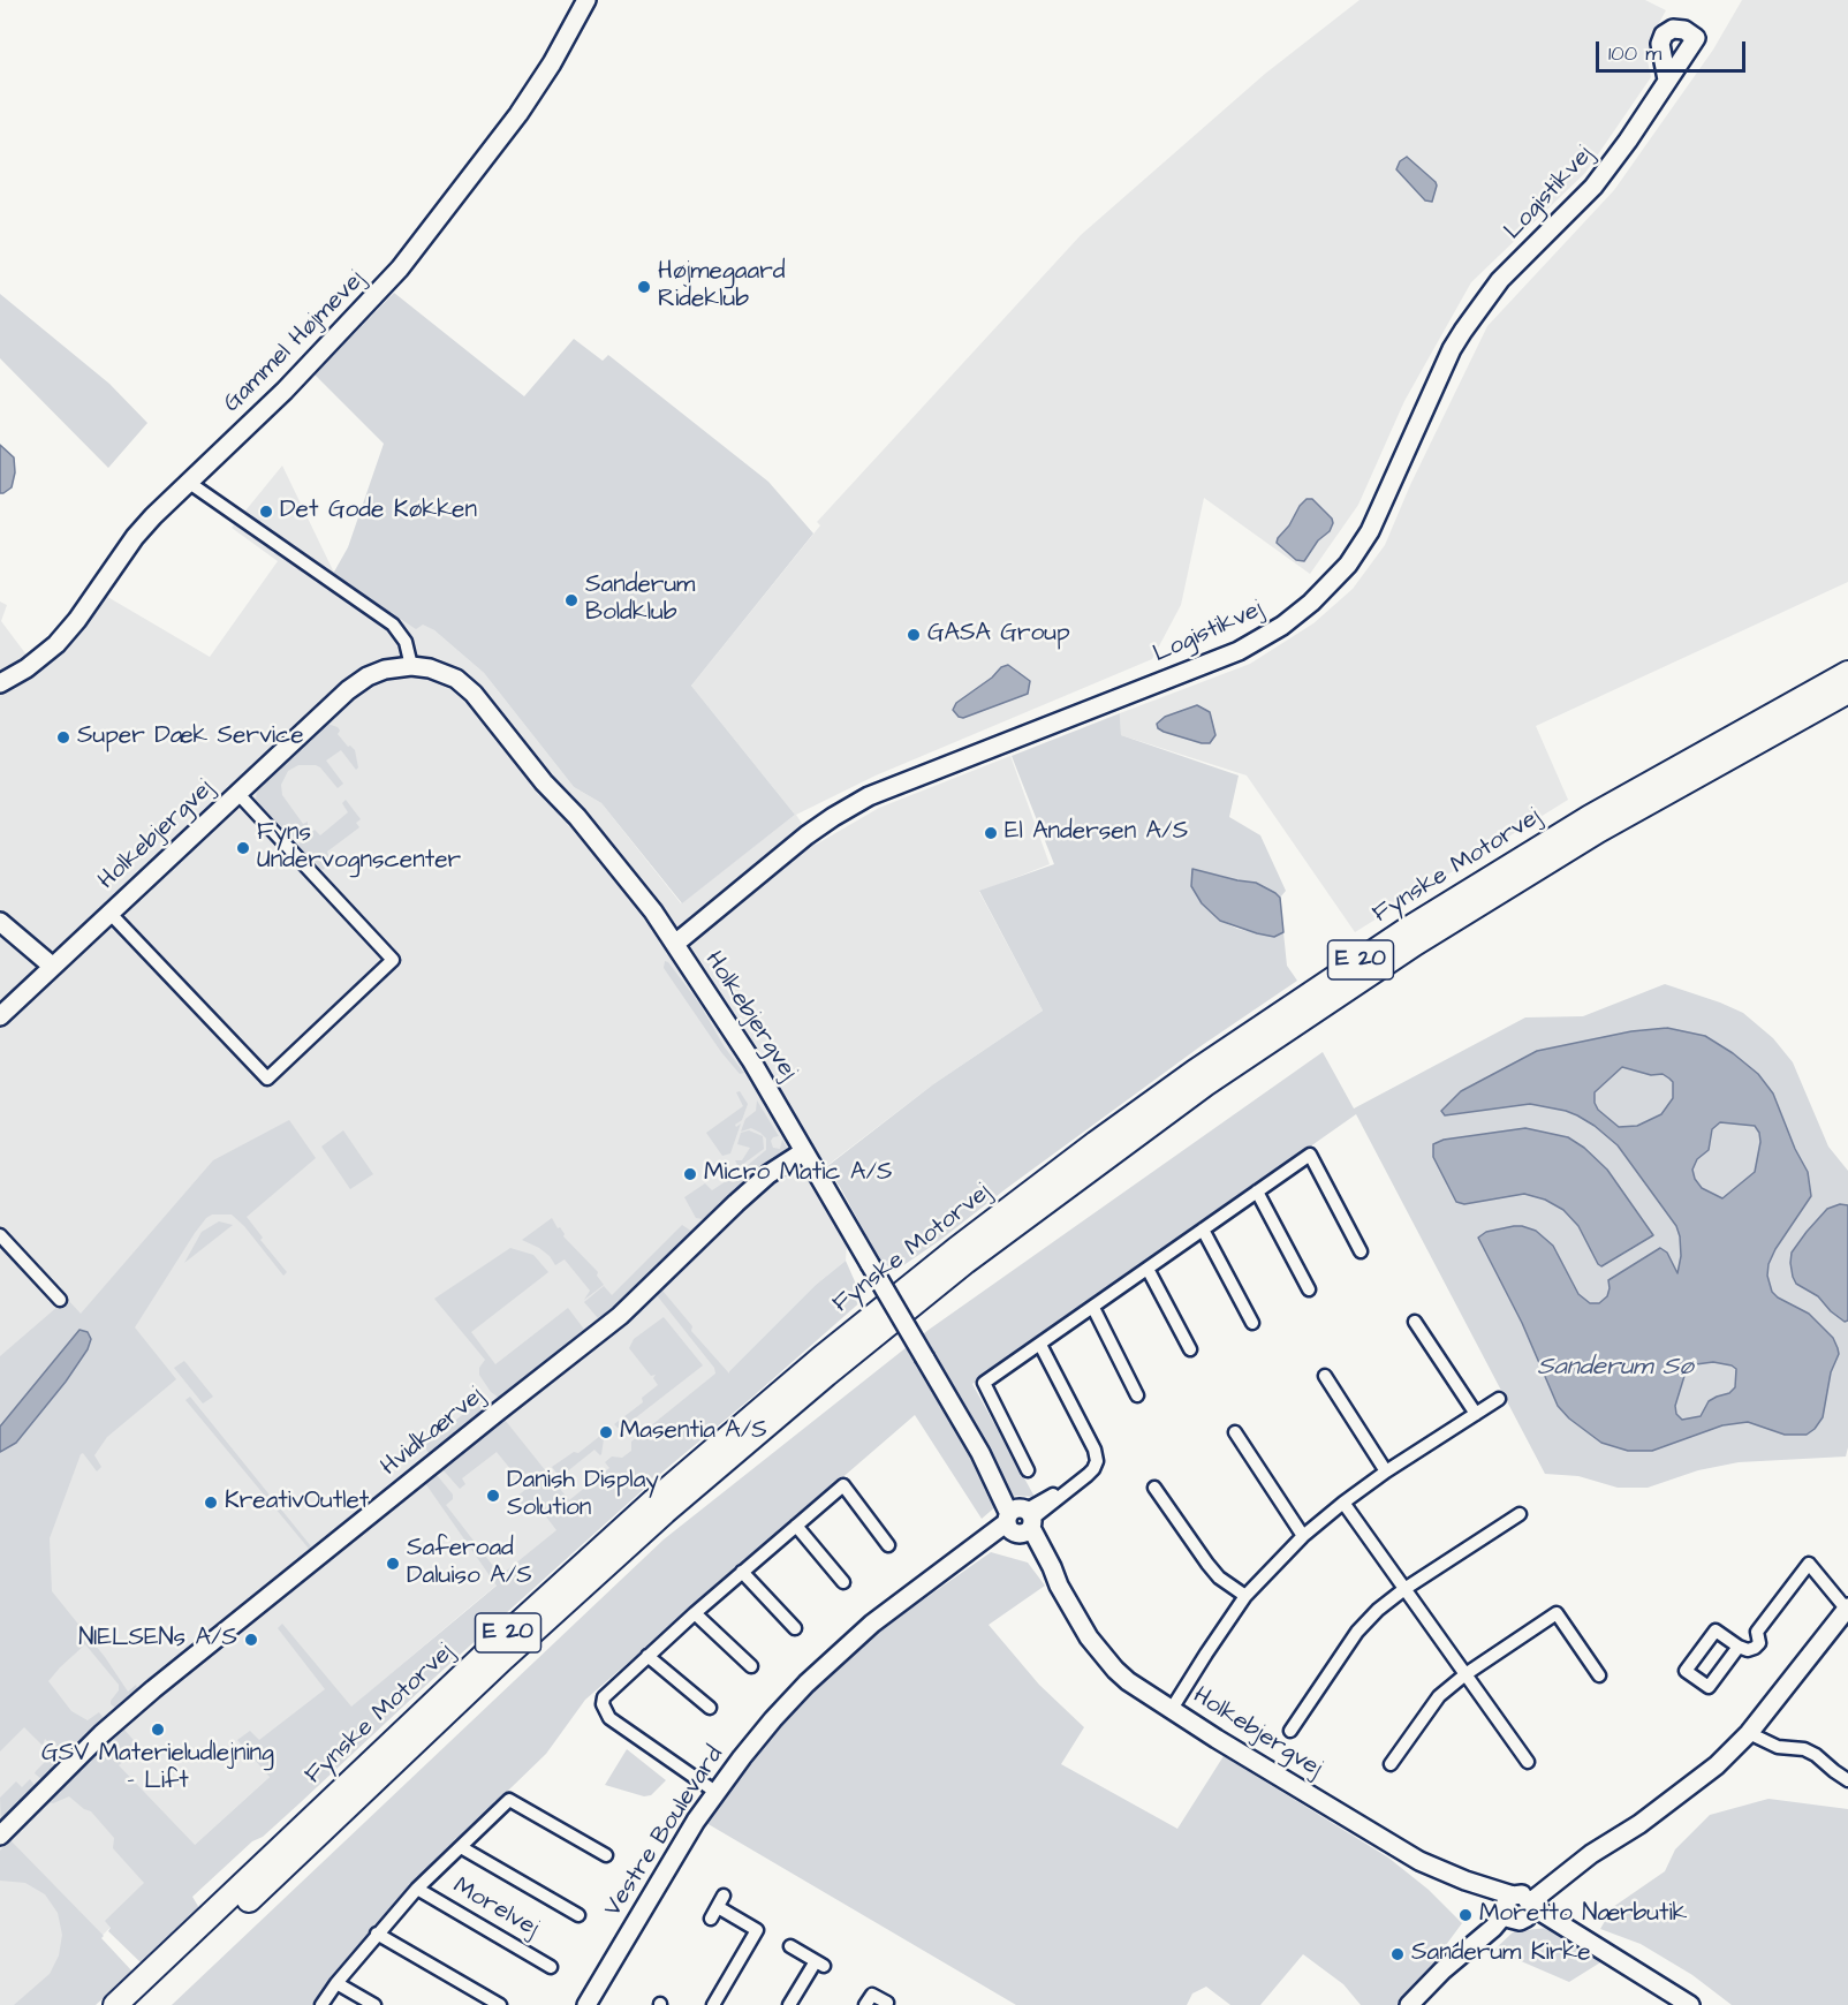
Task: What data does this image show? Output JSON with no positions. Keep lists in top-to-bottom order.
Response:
{
  "streets": {
    "highway": ["Fynske Motorvej", "E 20"],
    "street": [
      "Logistikvej",
      "Gammel Højmevej",
      "Holkebjergvej",
      "Hvidkærvej",
      "Vestre Boulevard",
      "Morelvej"
    ]
  },
  "crossings": [
    ["Logistikvej", "Holkebjergvej"],
    ["Holkebjergvej", "Hvidkærvej"],
    ["Holkebjergvej", "Vestre Boulevard"]
  ],
  "water": ["Sanderum Sø"],
  "places": [
    "Højmegaard Rideklub",
    "Det Gode Køkken",
    "Sanderum Boldklub",
    "GASA Group",
    "Super Dæk Service",
    "El Andersen A/S",
    "Fyns Undervognscenter",
    "Micro Matic A/S",
    "Masentia A/S",
    "Danish Display Solution",
    "KreativOutlet",
    "Saferoad Daluiso A/S",
    "NIELSENs A/S",
    "GSV Materieludlejning - Lift",
    "Moretto Nærbutik",
    "Sanderum Kirke"
  ],
  "scale_bar": "100 m"
}
